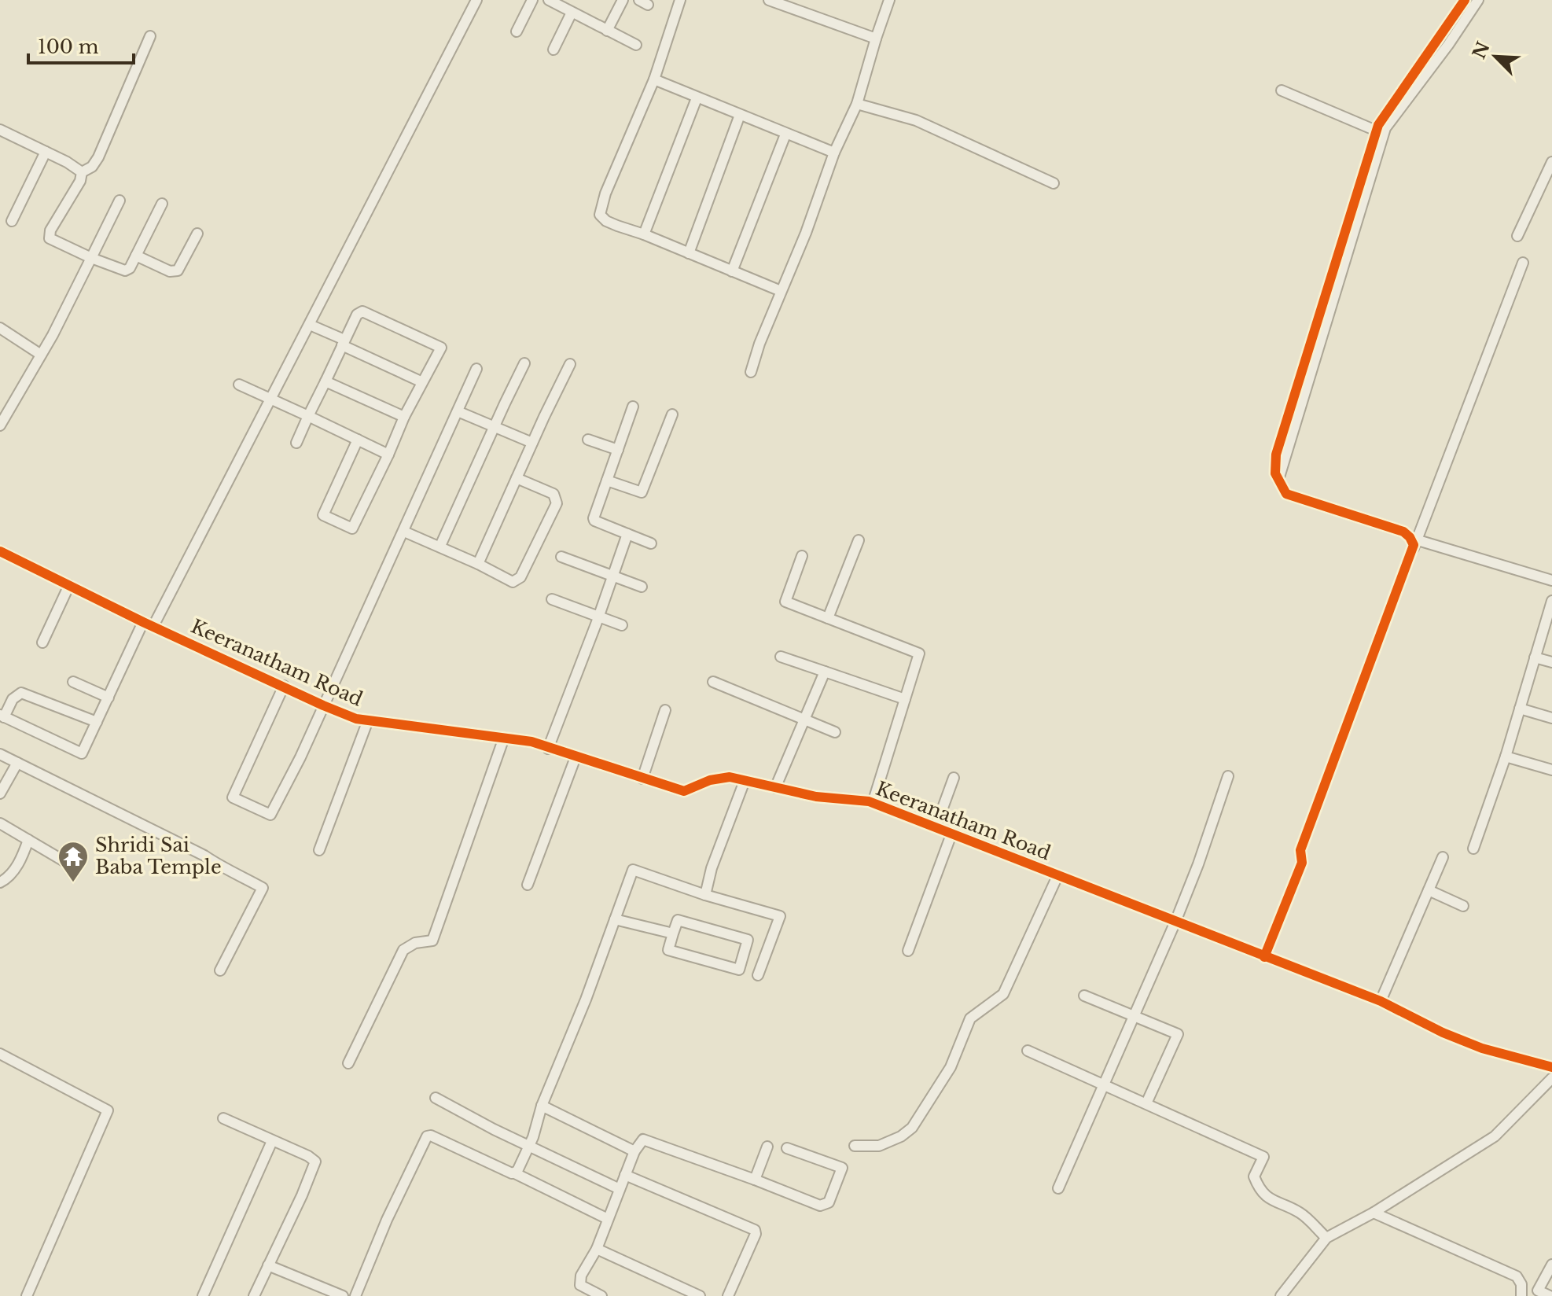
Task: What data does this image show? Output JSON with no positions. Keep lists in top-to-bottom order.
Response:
{
  "streets": {
    "street": ["Keeranatham Road"]
  },
  "places": {
    "temple": ["Shridi Sai Baba Temple"]
  },
  "scale_bar": "100 m",
  "north": "top left"
}
